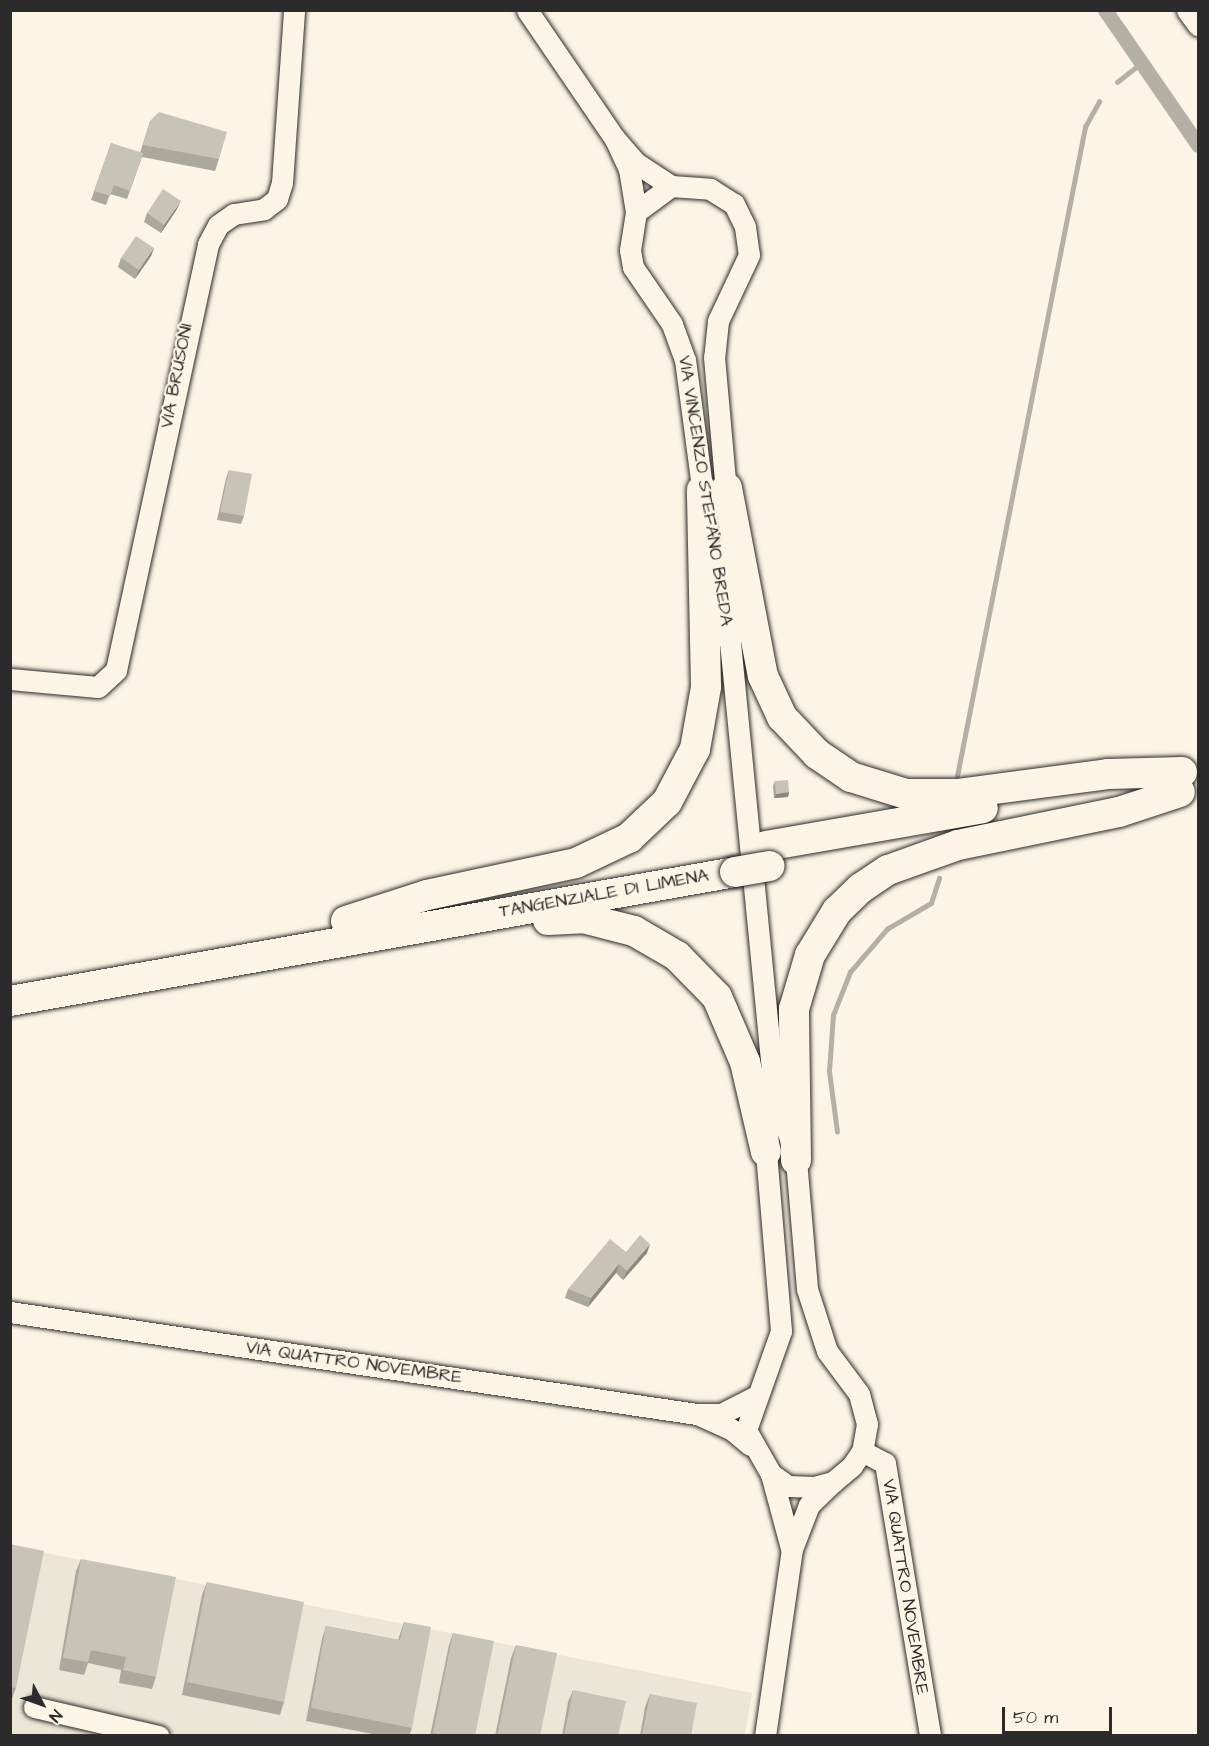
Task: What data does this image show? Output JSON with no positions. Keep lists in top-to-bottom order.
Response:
{
  "streets": {
    "highway": ["TANGENZIALE DI LIMENA"],
    "street": ["VIA BRUSONI", "VIA VINCENZO STEFANO BREDA", "VIA QUATTRO NOVEMBRE"]
  },
  "crossings": [
    ["VIA VINCENZO STEFANO BREDA", "VIA QUATTRO NOVEMBRE"]
  ],
  "scale_bar": "50 m",
  "north": "bottom right"
}
